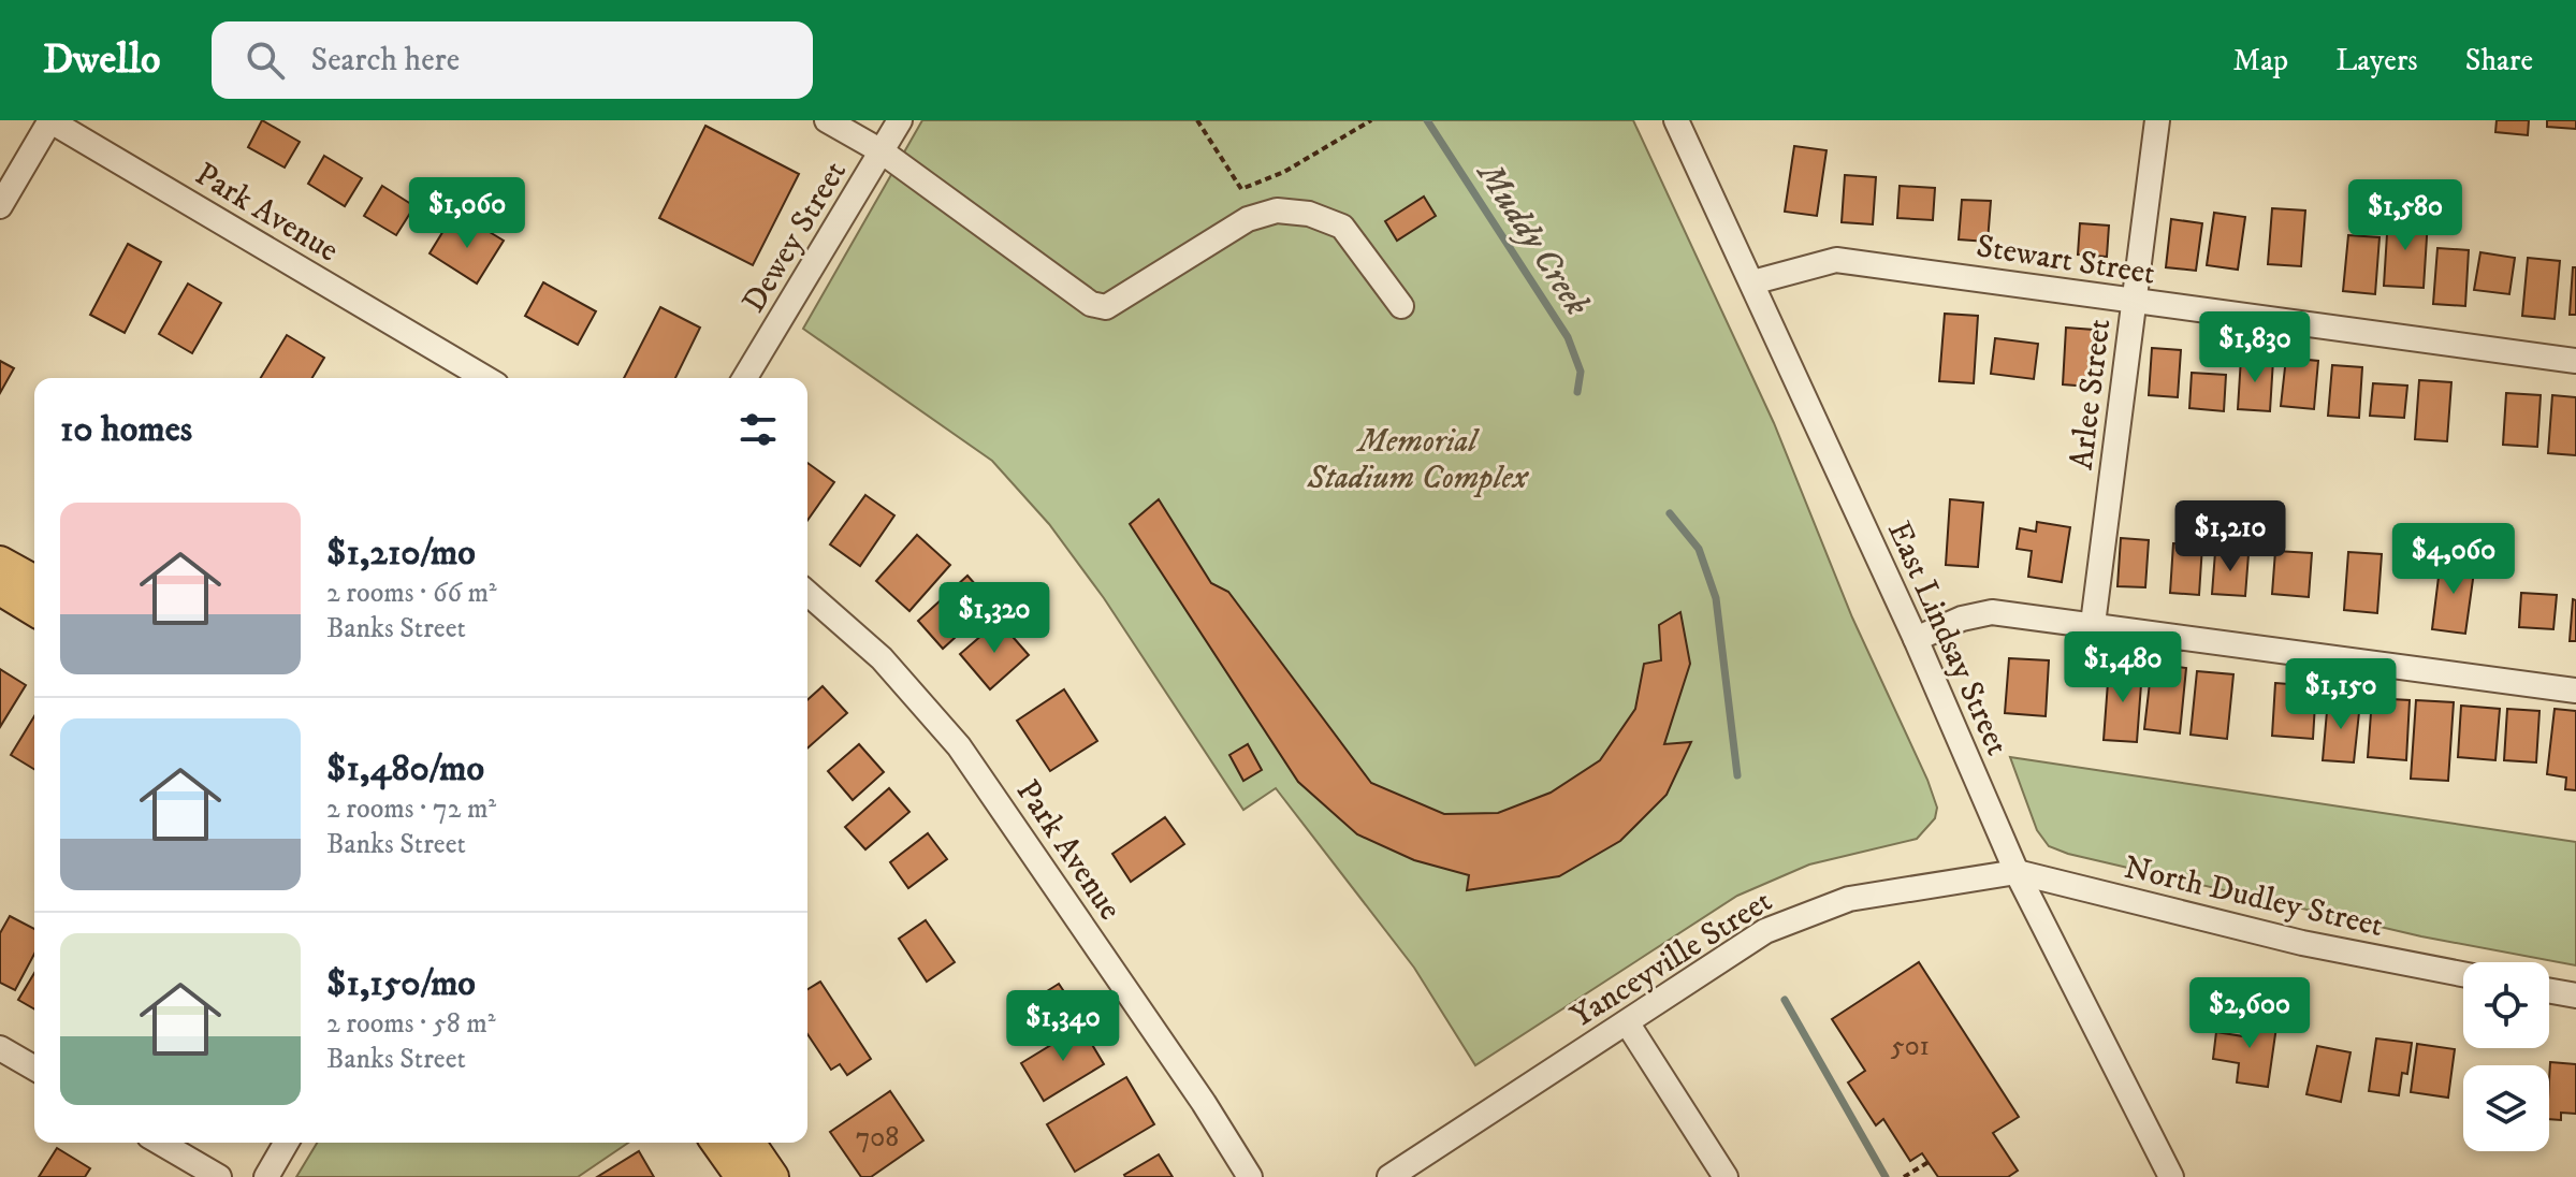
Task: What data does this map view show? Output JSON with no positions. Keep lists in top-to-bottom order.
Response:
{
  "streets": {
    "street": [
      "Park Avenue",
      "Dewey Street",
      "Stewart Street",
      "Arlee Street",
      "East Lindsay Street",
      "North Dudley Street",
      "Yanceyville Street"
    ]
  },
  "crossings": [
    ["Stewart Street", "Arlee Street"],
    ["Stewart Street", "East Lindsay Street"],
    ["East Lindsay Street", "North Dudley Street"],
    ["East Lindsay Street", "Yanceyville Street"],
    ["North Dudley Street", "Yanceyville Street"]
  ],
  "water": ["Muddy Creek"],
  "parks": ["Memorial Stadium Complex"],
  "house_numbers": ["501", "708"],
  "page": {
    "header": "Dwello",
    "search": "Search here",
    "nav": ["Map", "Layers", "Share"],
    "price": [
      "$1,060",
      "$1,580",
      "$1,830",
      "$1,210",
      "$4,060",
      "$1,320",
      "$1,480",
      "$1,150",
      "$2,600",
      "$1,340"
    ],
    "heading": "10 homes",
    "list": [
      {
        "name": "$1,210/mo",
        "note": "2 rooms · 66 m² · Banks Street"
      },
      {
        "name": "$1,480/mo",
        "note": "2 rooms · 72 m² · Banks Street"
      },
      {
        "name": "$1,150/mo",
        "note": "2 rooms · 58 m² · Banks Street"
      }
    ]
  }
}
